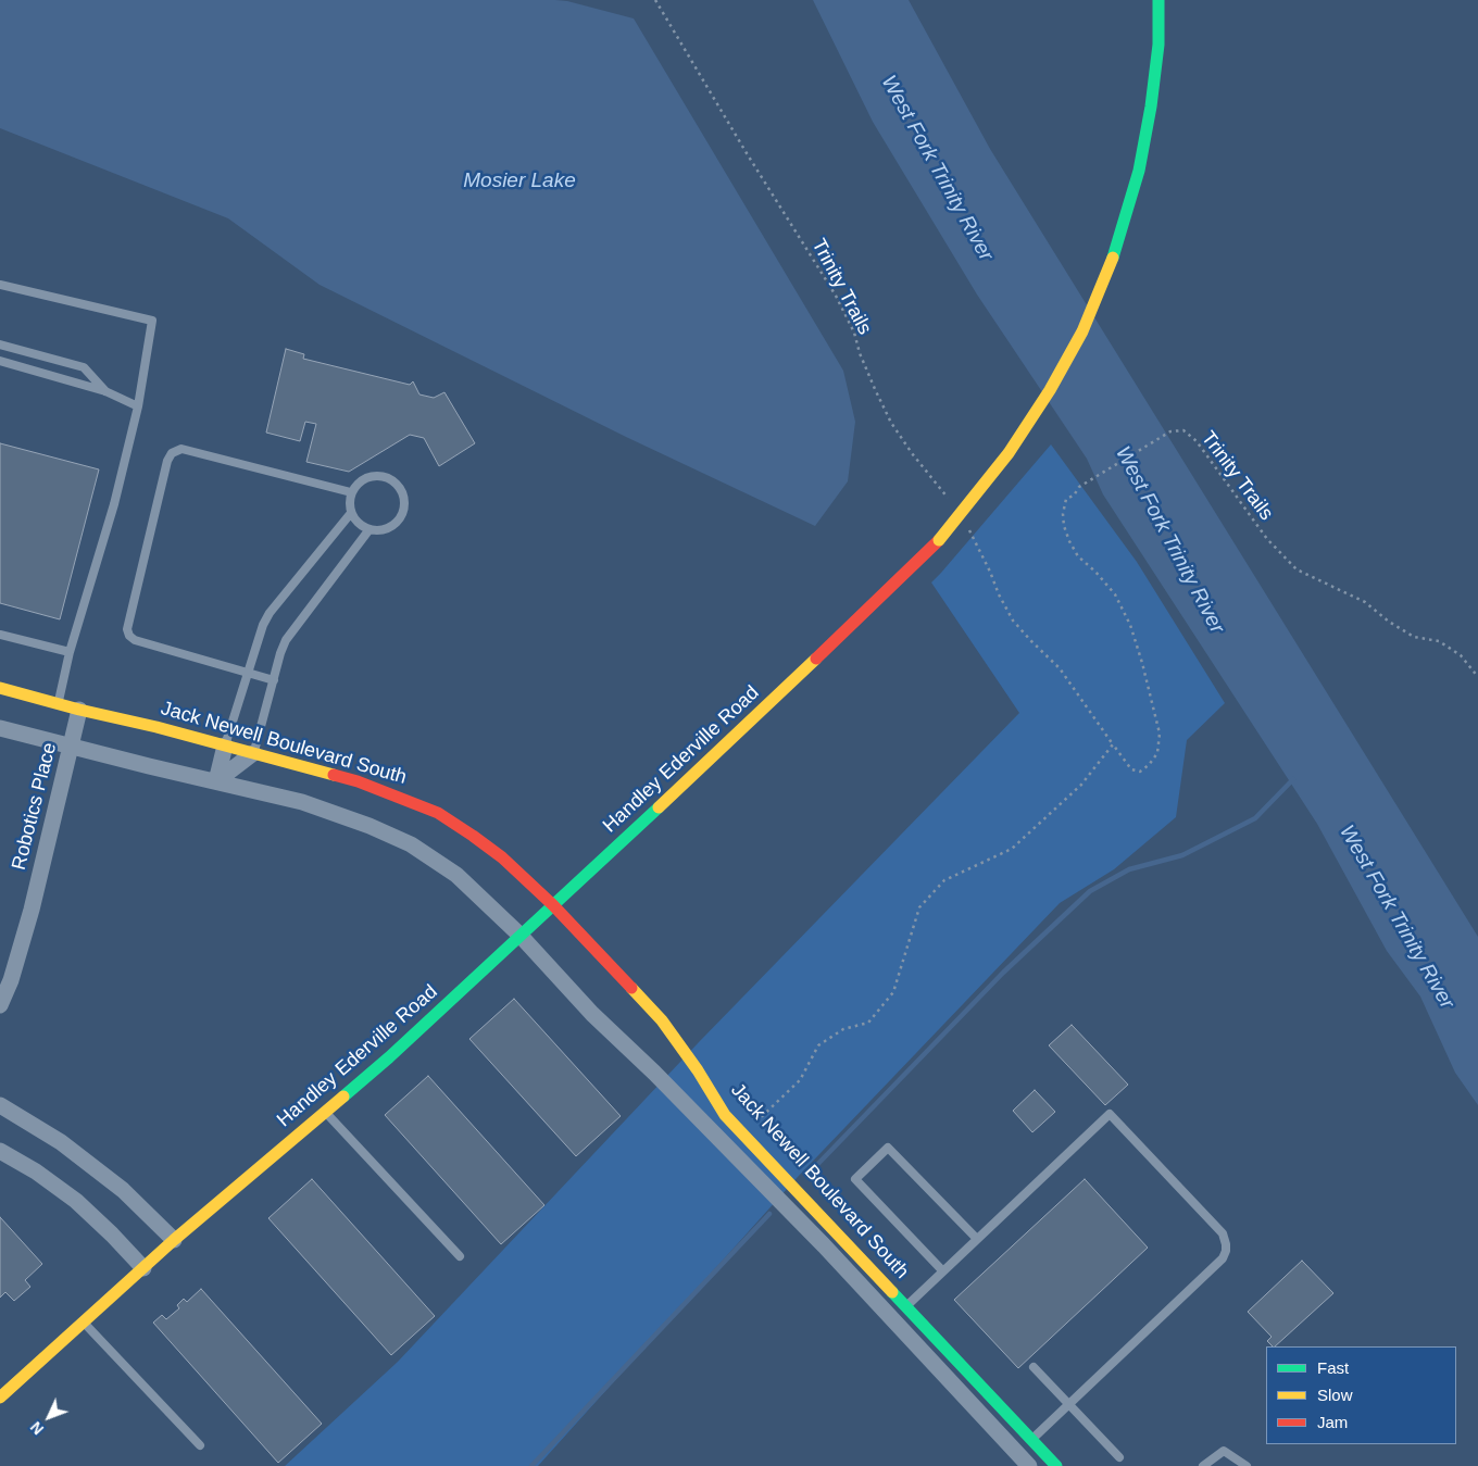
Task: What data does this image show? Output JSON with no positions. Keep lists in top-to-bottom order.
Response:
{
  "streets": {
    "main road": ["Jack Newell Boulevard South", "Handley Ederville Road"],
    "street": ["Robotics Place"],
    "path": ["Trinity Trails"]
  },
  "crossings": [
    ["Jack Newell Boulevard South", "Handley Ederville Road"],
    ["Jack Newell Boulevard South", "Robotics Place"]
  ],
  "water": ["West Fork Trinity River", "Mosier Lake"],
  "legend": ["Fast", "Slow", "Jam"],
  "north": "bottom left"
}
